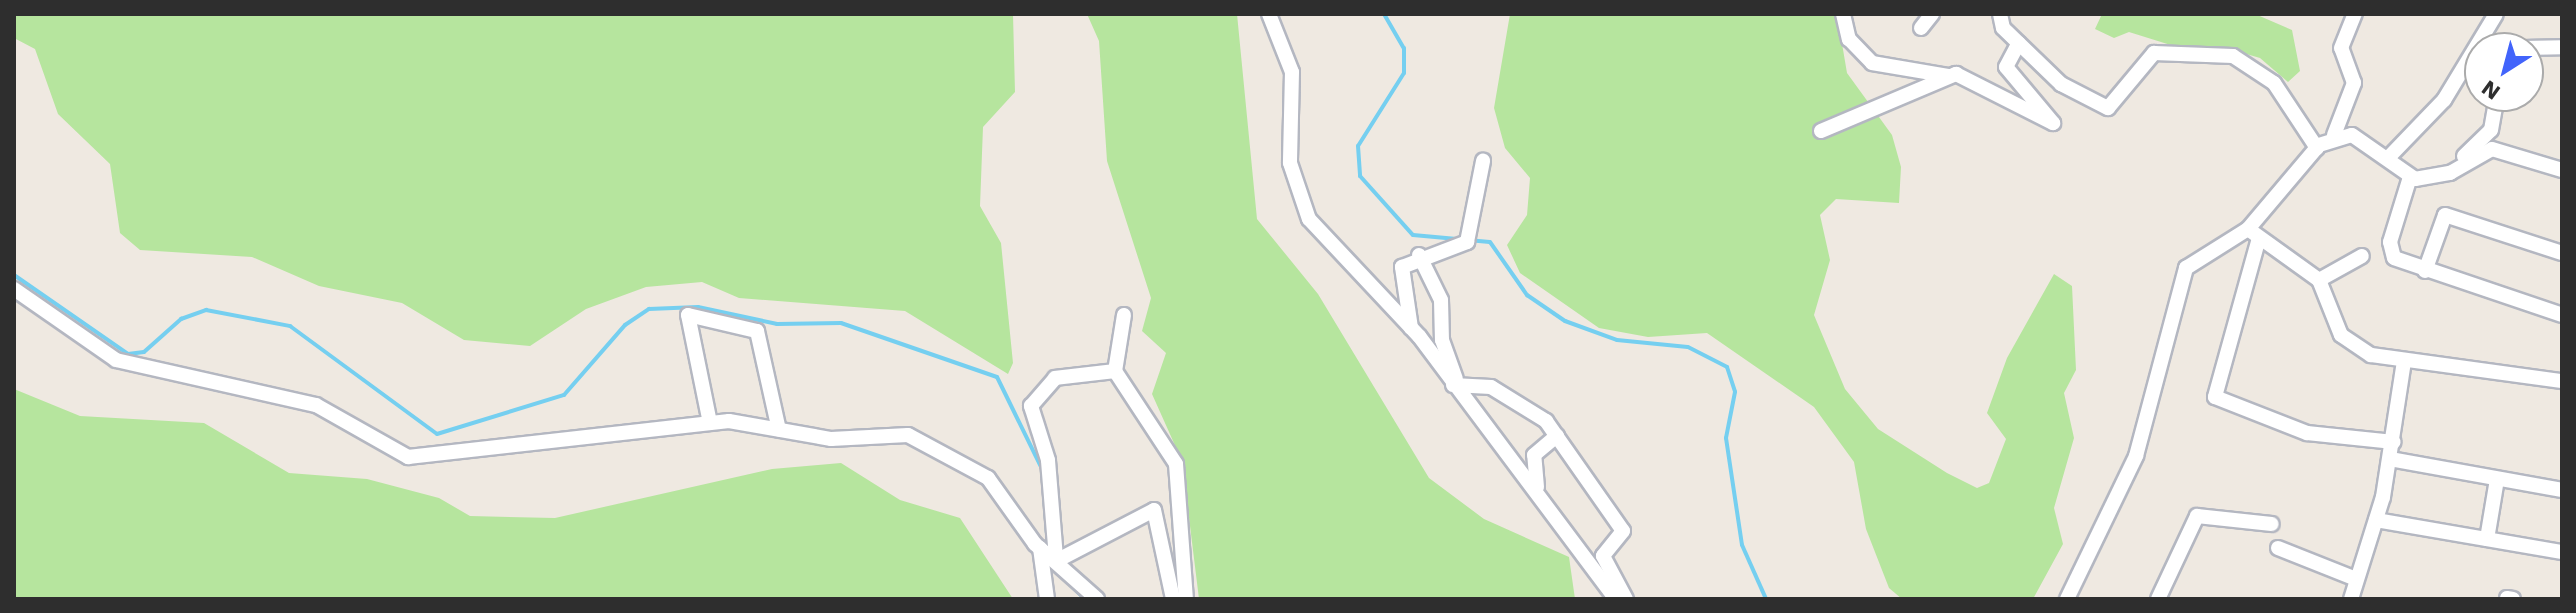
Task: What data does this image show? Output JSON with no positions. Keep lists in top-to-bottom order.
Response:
{
  "north": "bottom left"
}
